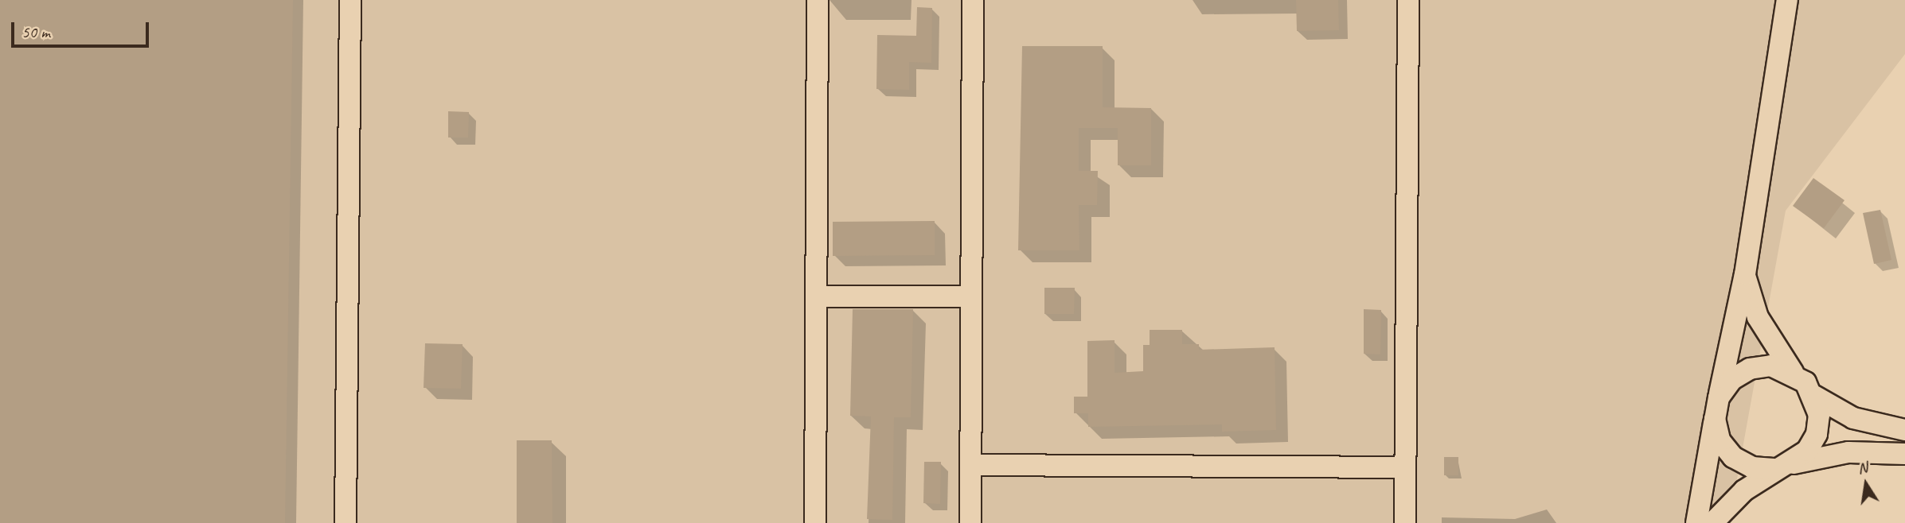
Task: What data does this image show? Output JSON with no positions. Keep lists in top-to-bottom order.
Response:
{
  "scale_bar": "50 m",
  "north": "top"
}
